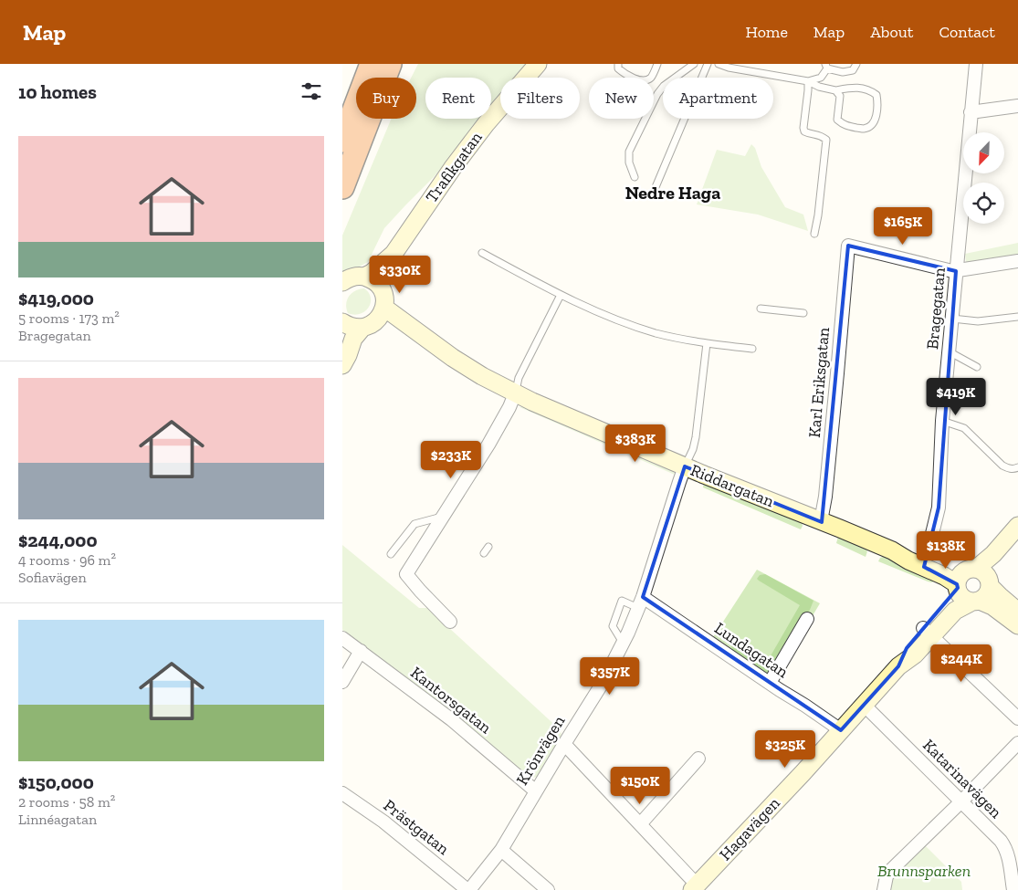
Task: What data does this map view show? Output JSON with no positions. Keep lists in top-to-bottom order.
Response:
{
  "streets": {
    "street": [
      "Trafikgatan",
      "Bragegatan",
      "Karl Eriksgatan",
      "Riddargatan",
      "Lundagatan",
      "Kantorsgatan",
      "Krönvägen",
      "Katarinavägen",
      "Prästgatan",
      "Hagavägen"
    ]
  },
  "crossings": [
    ["Bragegatan", "Karl Eriksgatan"],
    ["Bragegatan", "Riddargatan"],
    ["Karl Eriksgatan", "Riddargatan"],
    ["Riddargatan", "Krönvägen"],
    ["Riddargatan", "Hagavägen"],
    ["Lundagatan", "Krönvägen"],
    ["Lundagatan", "Hagavägen"],
    ["Kantorsgatan", "Krönvägen"],
    ["Krönvägen", "Prästgatan"],
    ["Katarinavägen", "Hagavägen"]
  ],
  "districts": ["Nedre Haga"],
  "parks": ["Brunnsparken"],
  "north": "bottom left",
  "page": {
    "header": "Map",
    "nav": [
      "Home",
      "Map",
      "About",
      "Contact"
    ],
    "heading": "10 homes",
    "chip": [
      "Buy",
      "Rent",
      "Filters",
      "New",
      "Apartment"
    ],
    "list": [
      {
        "name": "$419,000",
        "note": "5 rooms · 173 m² · Bragegatan"
      },
      {
        "name": "$244,000",
        "note": "4 rooms · 96 m² · Sofiavägen"
      },
      {
        "name": "$150,000",
        "note": "2 rooms · 58 m² · Linnéagatan"
      }
    ],
    "price": [
      "$165K",
      "$330K",
      "$419K",
      "$383K",
      "$233K",
      "$138K",
      "$244K",
      "$357K",
      "$325K",
      "$150K"
    ]
  }
}
